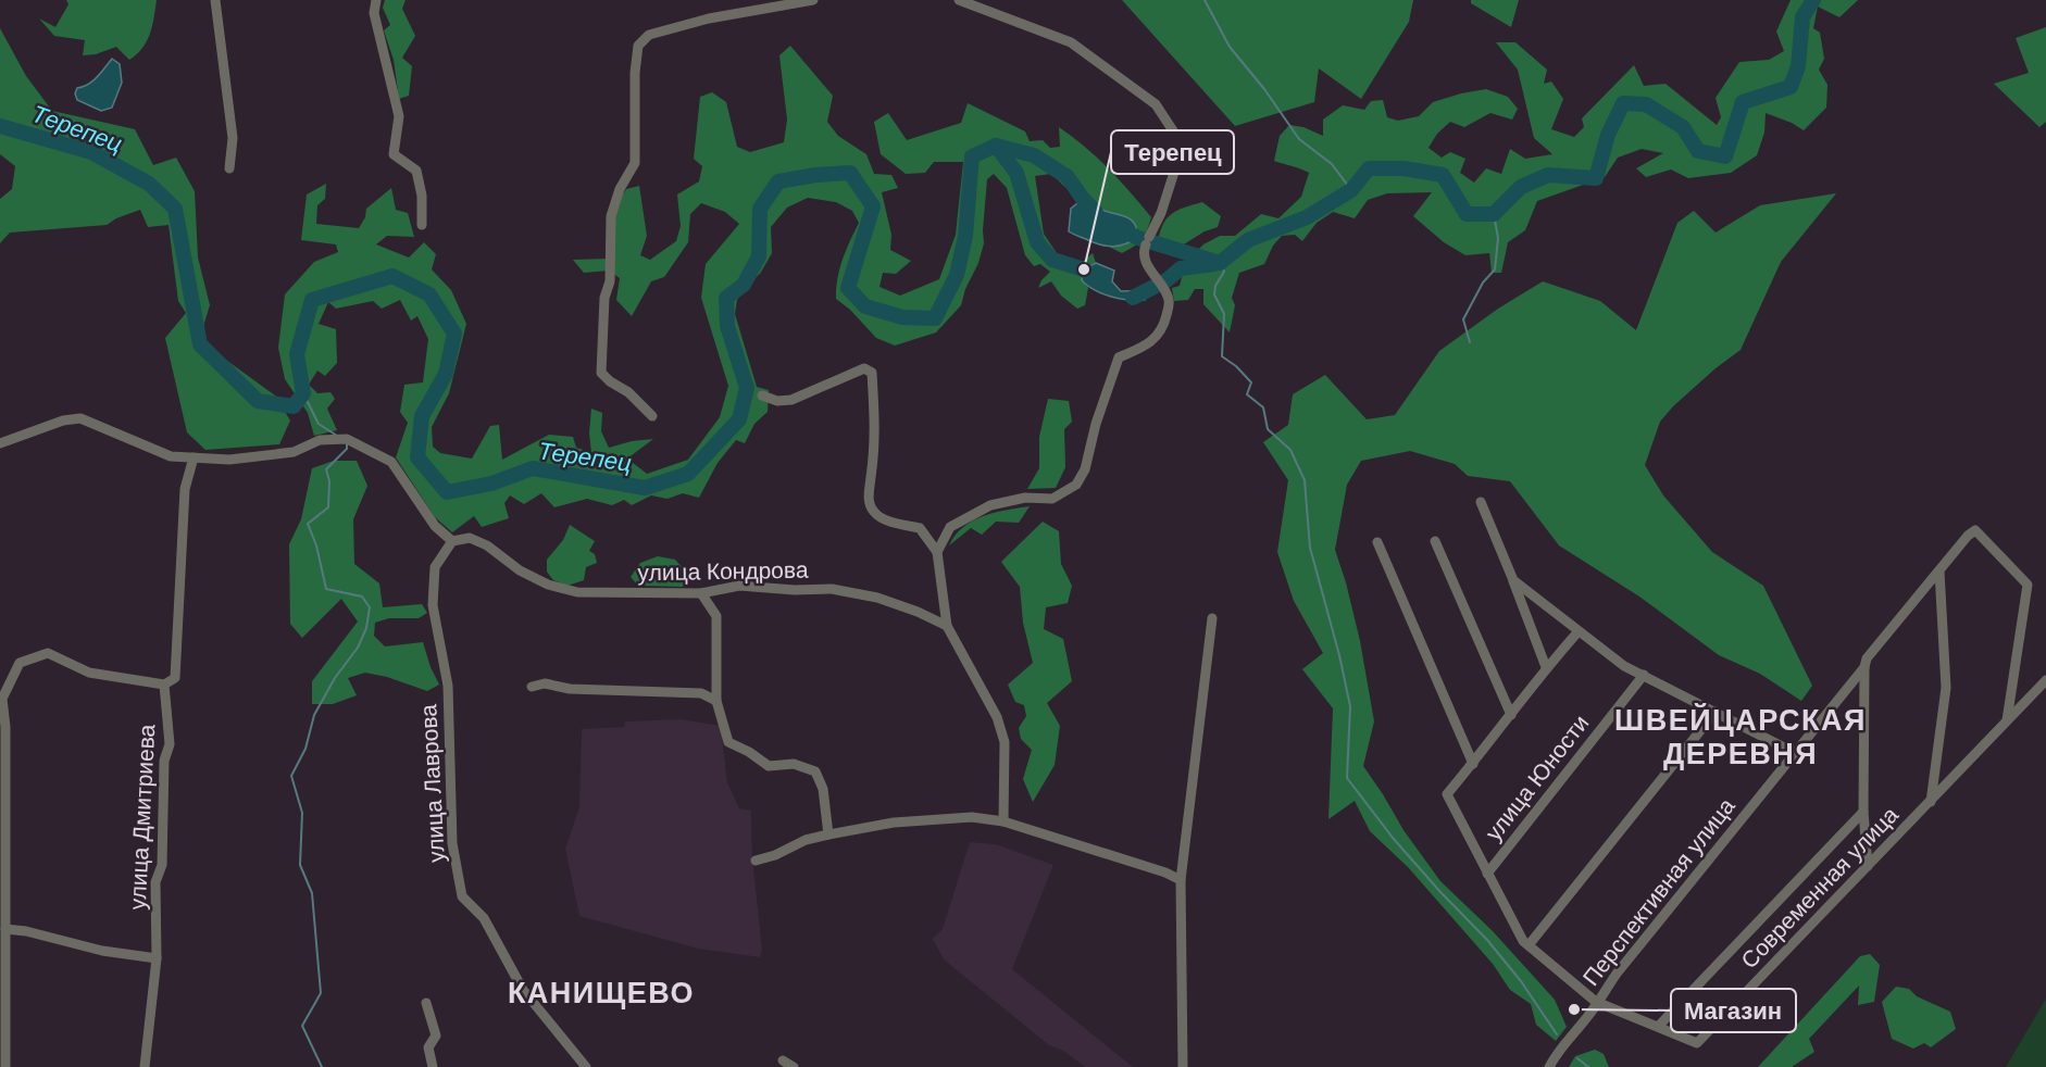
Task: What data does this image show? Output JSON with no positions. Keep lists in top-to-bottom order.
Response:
{
  "streets": {
    "street": [
      "улица Кондрова",
      "улица Юности",
      "улица Лаврова",
      "улица Дмитриева",
      "Современная улица",
      "Перспективная улица"
    ]
  },
  "crossings": [
    ["улица Кондрова", "улица Лаврова"],
    ["улица Юности", "Современная улица"],
    ["Современная улица", "Перспективная улица"]
  ],
  "districts": ["ШВЕЙЦАРСКАЯ ДЕРЕВНЯ", "КАНИЩЕВО"],
  "water": ["Терепец"],
  "places": ["Терепец", "Магазин"]
}
